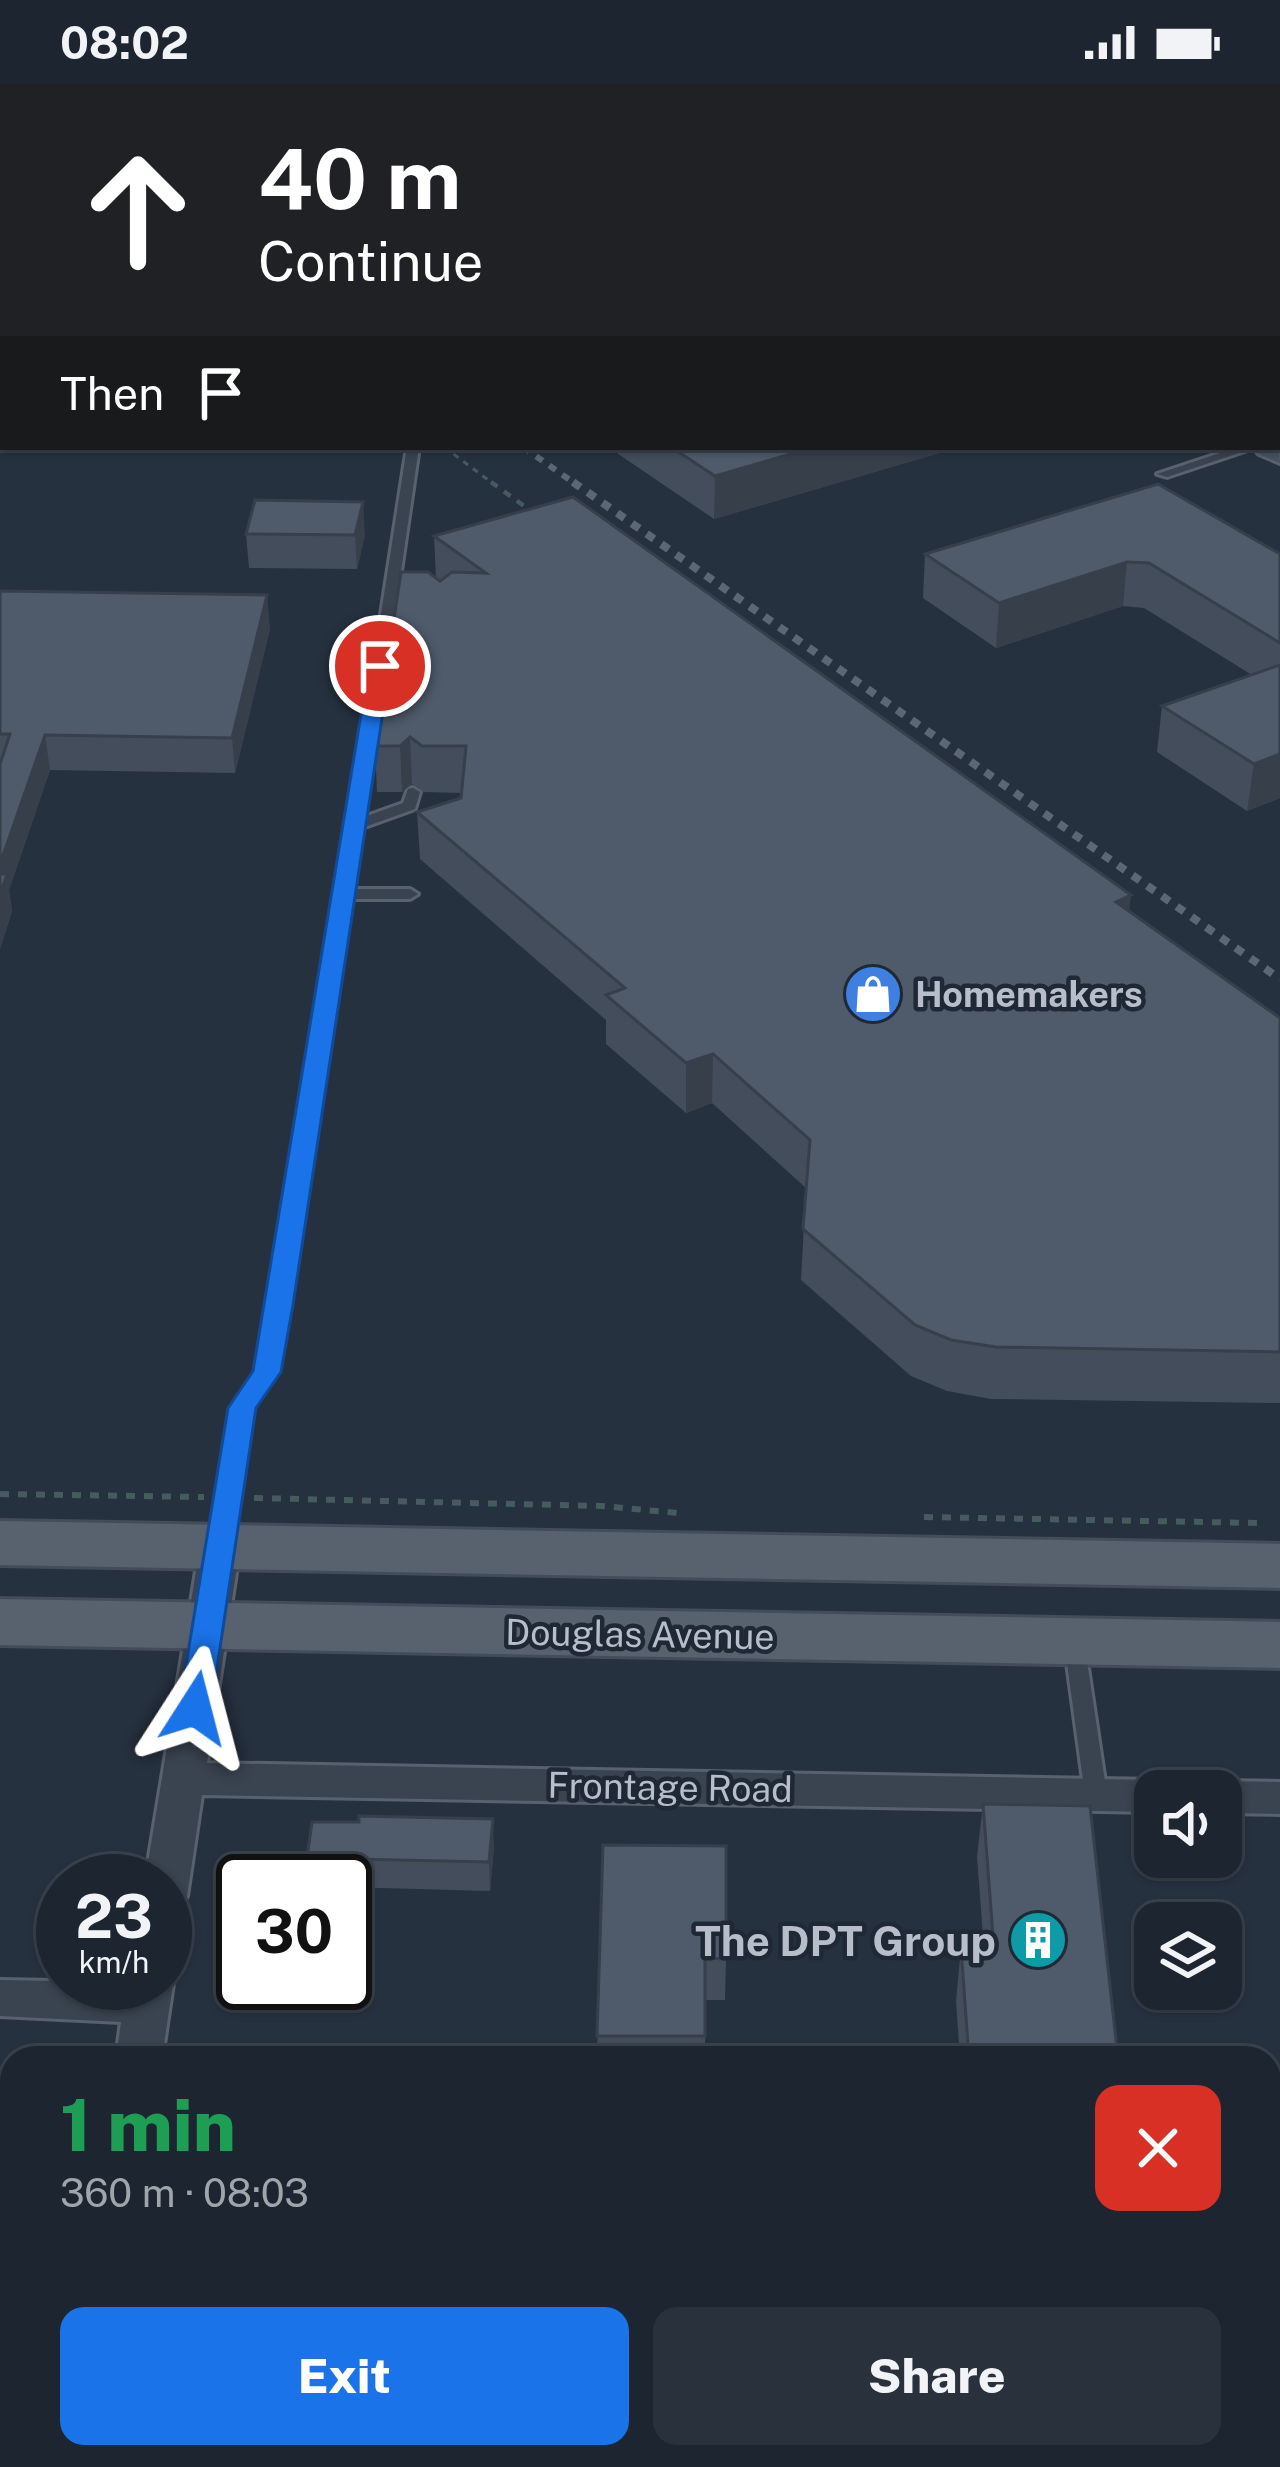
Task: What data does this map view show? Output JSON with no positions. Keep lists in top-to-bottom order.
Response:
{
  "streets": {
    "main road": ["Douglas Avenue"],
    "street": ["Frontage Road"]
  },
  "places": {
    "shop": ["Homemakers"],
    "building": ["The DPT Group"]
  },
  "page": {
    "status": "08:02",
    "turn": ["40 m", "Continue"],
    "then": "Then",
    "speed": "23 km/h",
    "limit": "30",
    "heading": ["1 min", "360 m · 08:03"],
    "buttons": ["Exit", "Share"]
  }
}
